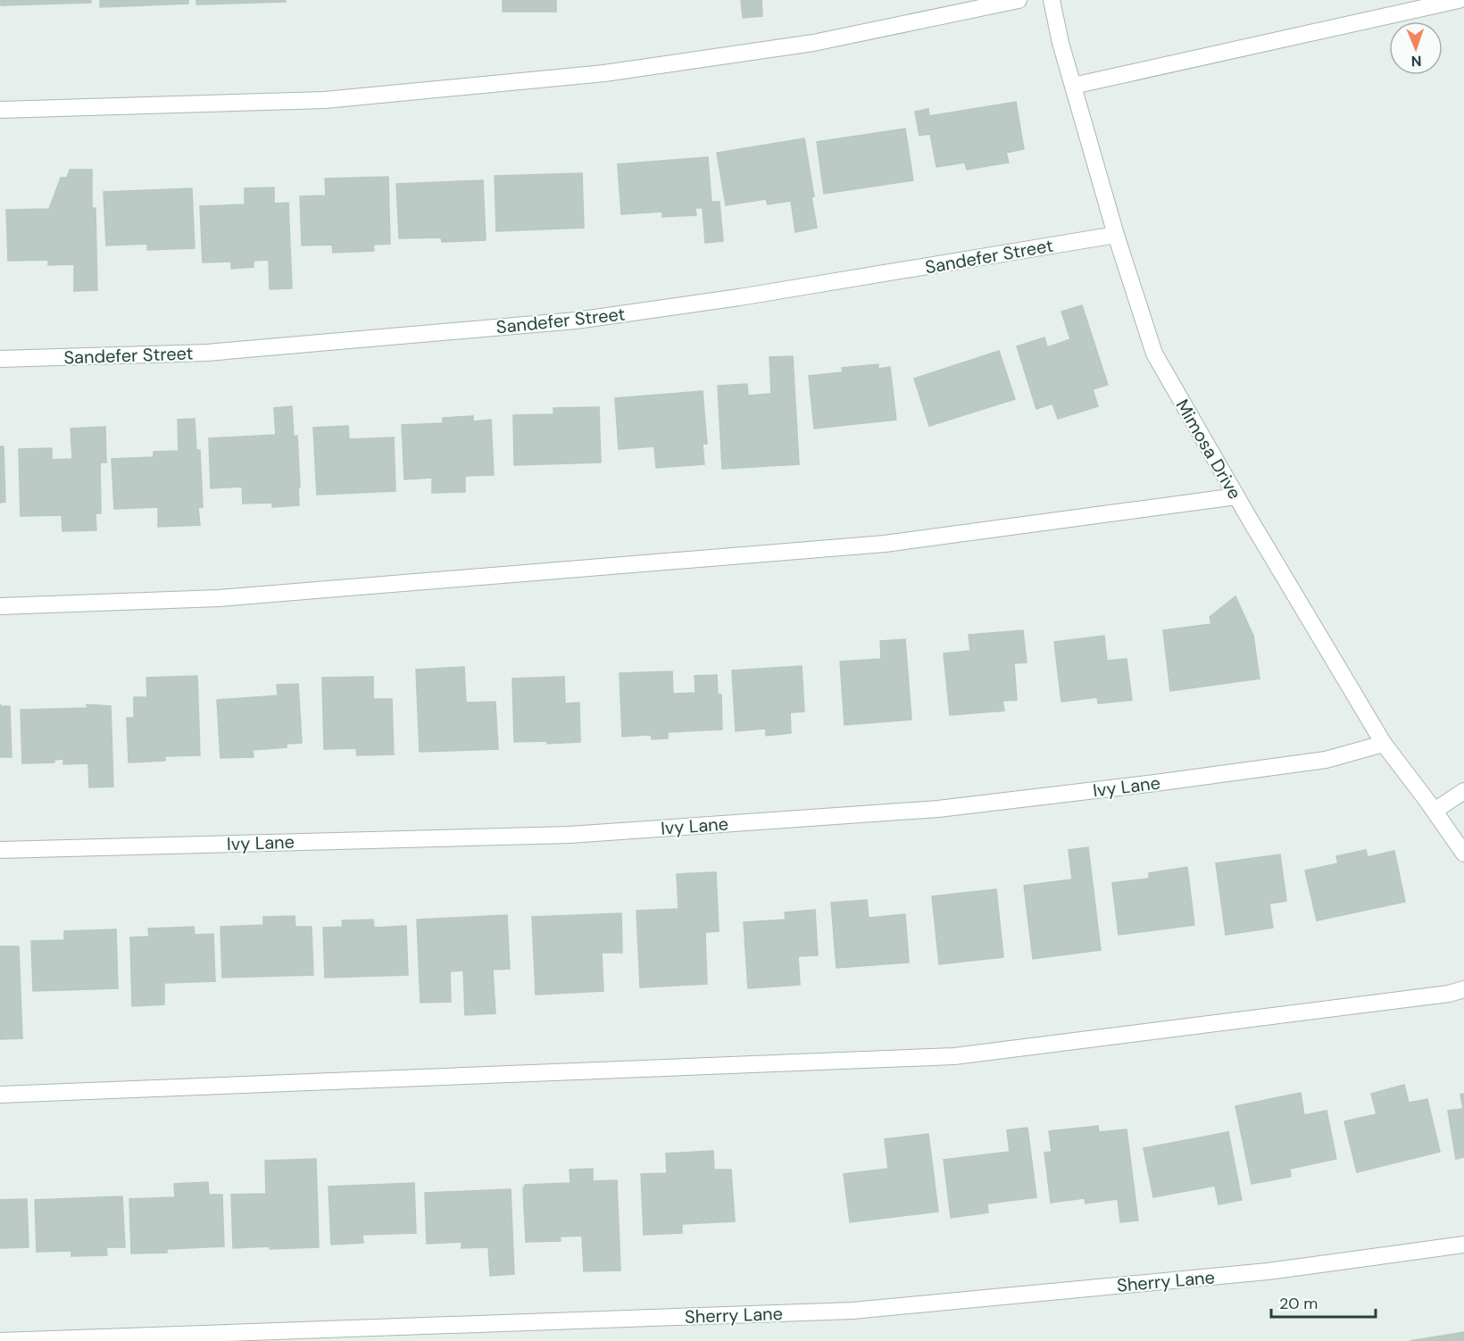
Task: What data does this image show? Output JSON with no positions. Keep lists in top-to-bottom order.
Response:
{
  "streets": {
    "street": [
      "Sandefer Street",
      "Mimosa Drive",
      "Ivy Lane",
      "Sherry Lane"
    ]
  },
  "crossings": [
    ["Sandefer Street", "Mimosa Drive"],
    ["Mimosa Drive", "Ivy Lane"]
  ],
  "scale_bar": "20 m",
  "north": "bottom"
}
